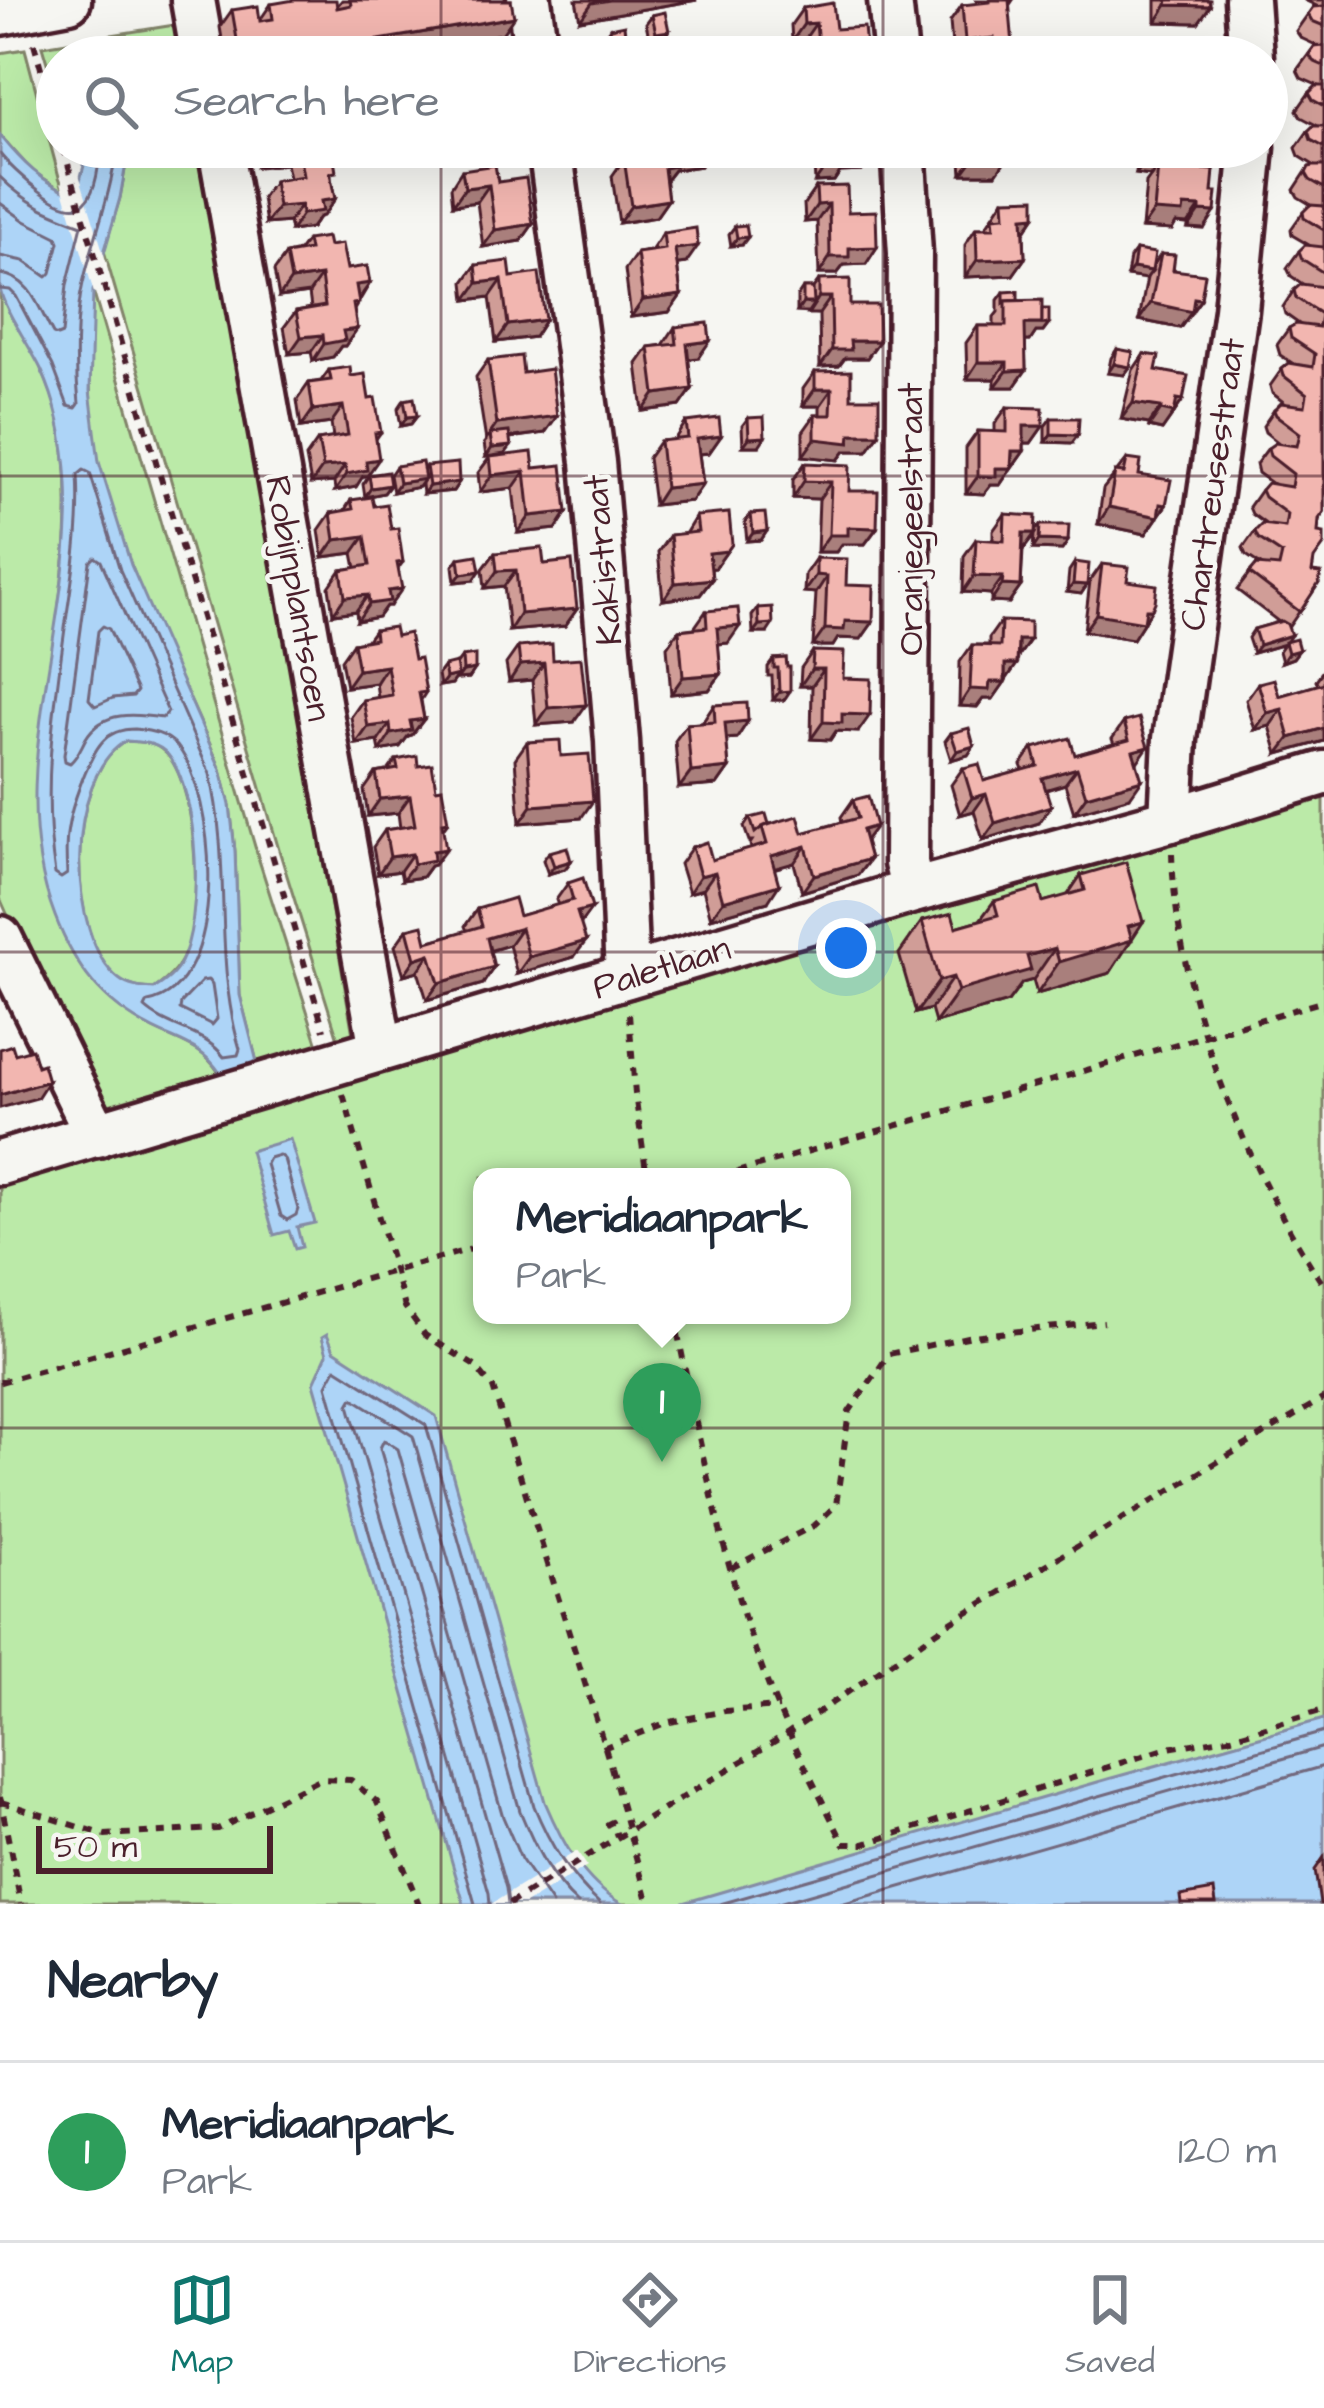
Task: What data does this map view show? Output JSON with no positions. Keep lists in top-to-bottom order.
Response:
{
  "streets": {
    "street": [
      "Chartreusestraat",
      "Oranjegeelstraat",
      "Kakistraat",
      "Robijnplantsoen",
      "Paletlaan"
    ]
  },
  "crossings": [
    ["Chartreusestraat", "Paletlaan"],
    ["Oranjegeelstraat", "Paletlaan"],
    ["Kakistraat", "Paletlaan"],
    ["Robijnplantsoen", "Paletlaan"]
  ],
  "scale_bar": "50 m",
  "page": {
    "search": "Search here",
    "popup": ["Meridiaanpark", "Park"],
    "pins": "1",
    "scale": "50 m",
    "heading": "Nearby",
    "list": [
      {
        "mark": "1",
        "name": "Meridiaanpark",
        "note": "Park",
        "value": "120 m"
      }
    ],
    "nav": ["Map", "Directions", "Saved"]
  }
}
